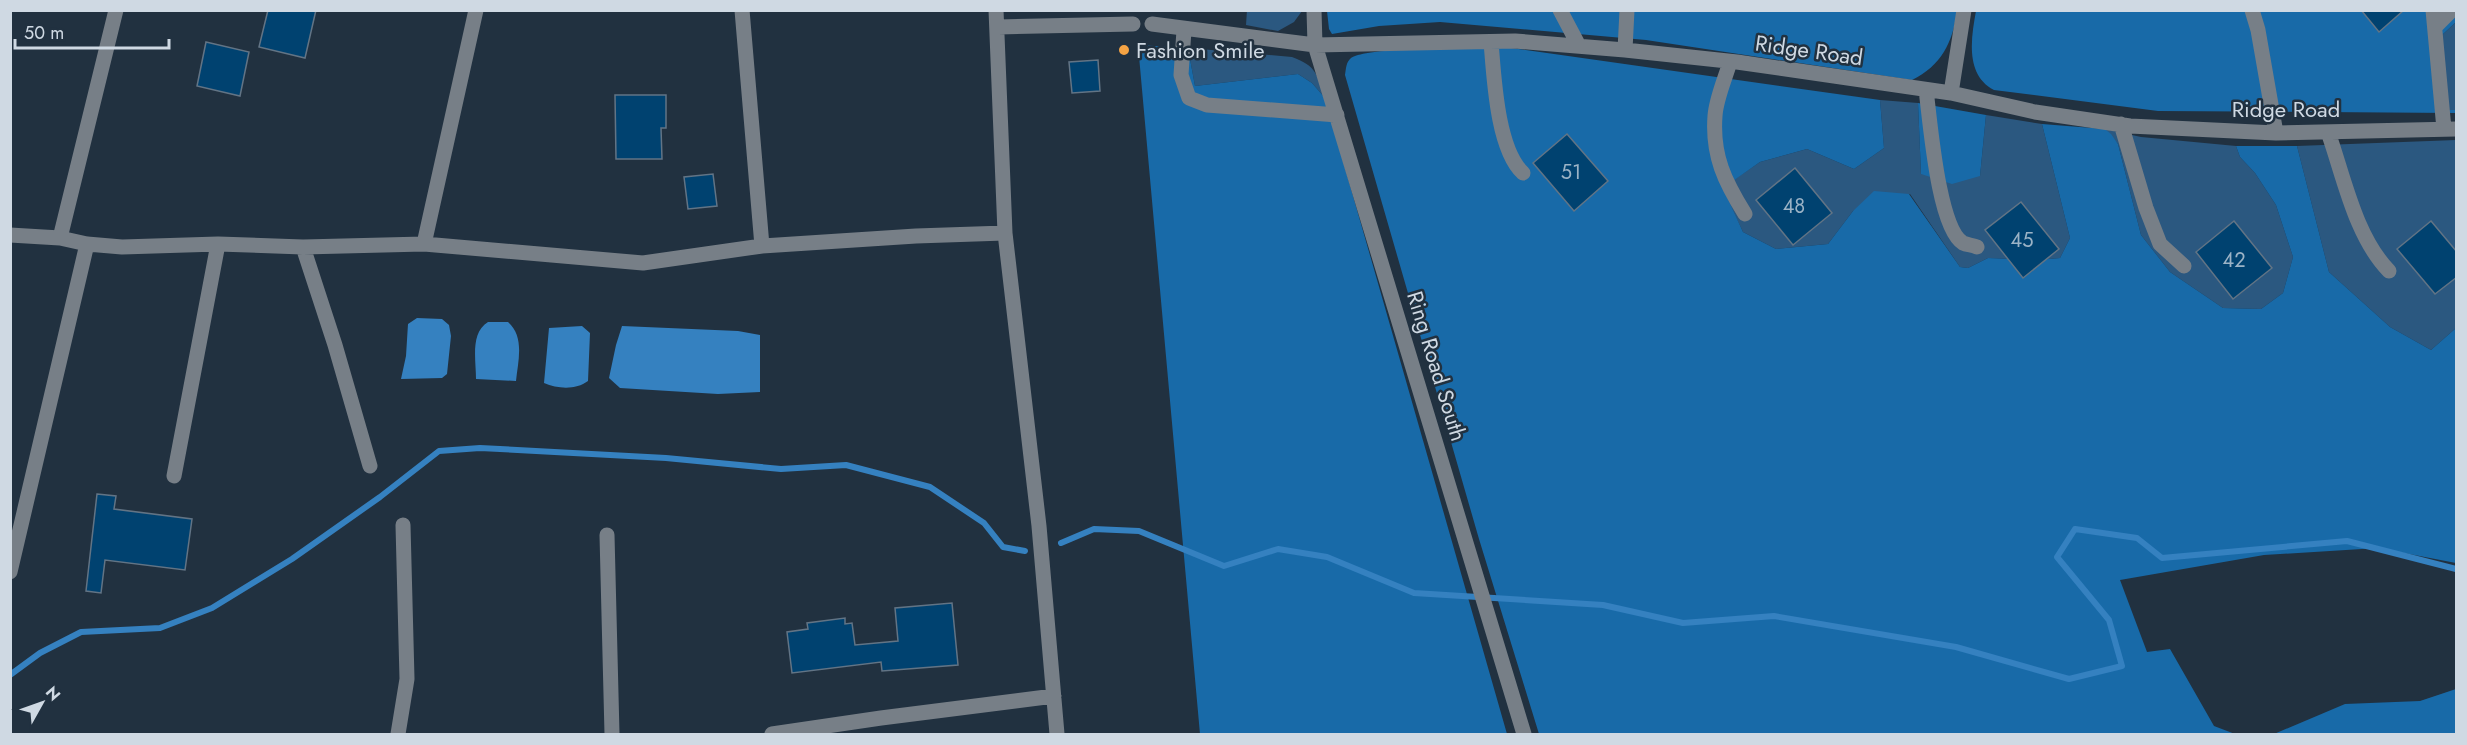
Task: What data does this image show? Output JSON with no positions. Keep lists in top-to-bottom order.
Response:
{
  "streets": {
    "street": ["Ridge Road", "Ring Road South"]
  },
  "crossings": [
    ["Ridge Road", "Ring Road South"]
  ],
  "places": ["Fashion Smile"],
  "house_numbers": [
    "51",
    "48",
    "45",
    "42"
  ],
  "scale_bar": "50 m",
  "north": "top right"
}
